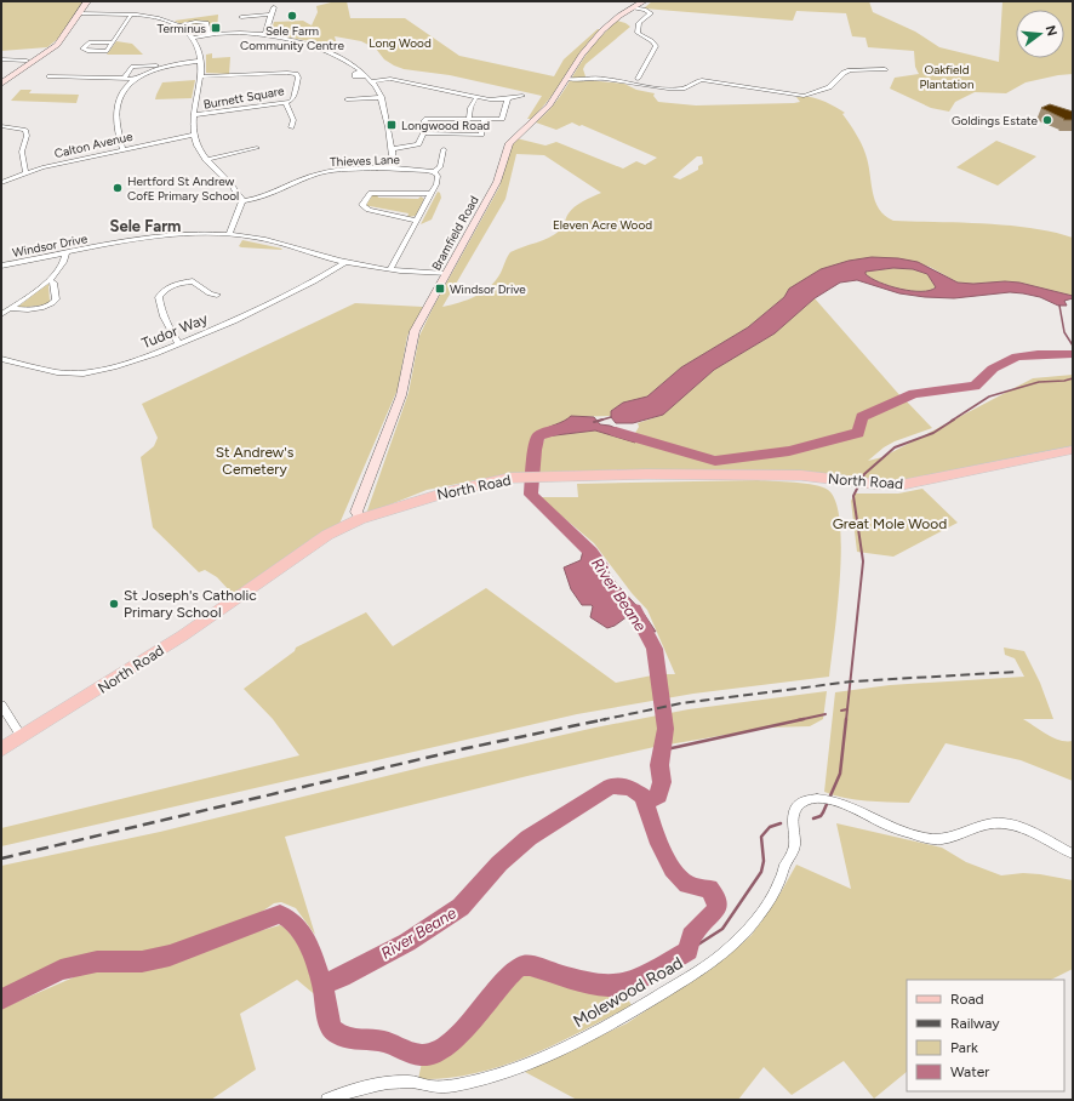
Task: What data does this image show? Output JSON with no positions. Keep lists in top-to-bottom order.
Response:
{
  "streets": {
    "main road": ["North Road"],
    "street": [
      "Burnett Square",
      "Calton Avenue",
      "Thieves Lane",
      "Bramfield Road",
      "Windsor Drive",
      "Tudor Way",
      "Molewood Road"
    ]
  },
  "crossings": [
    ["Bramfield Road", "Windsor Drive"],
    ["Bramfield Road", "North Road"],
    ["Windsor Drive", "Tudor Way"]
  ],
  "districts": ["Sele Farm"],
  "water": ["River Beane"],
  "parks": [
    "Long Wood",
    "Oakfield Plantation",
    "Eleven Acre Wood",
    "St Andrew's Cemetery",
    "Great Mole Wood"
  ],
  "places": {
    "other": [
      "Sele Farm Community Centre",
      "Goldings Estate",
      "Hertford St Andrew CofE Primary School",
      "St Joseph's Catholic Primary School"
    ],
    "transit": ["Terminus", "Longwood Road", "Windsor Drive"]
  },
  "legend": [
    "Road",
    "Railway",
    "Park",
    "Water"
  ],
  "north": "right"
}
